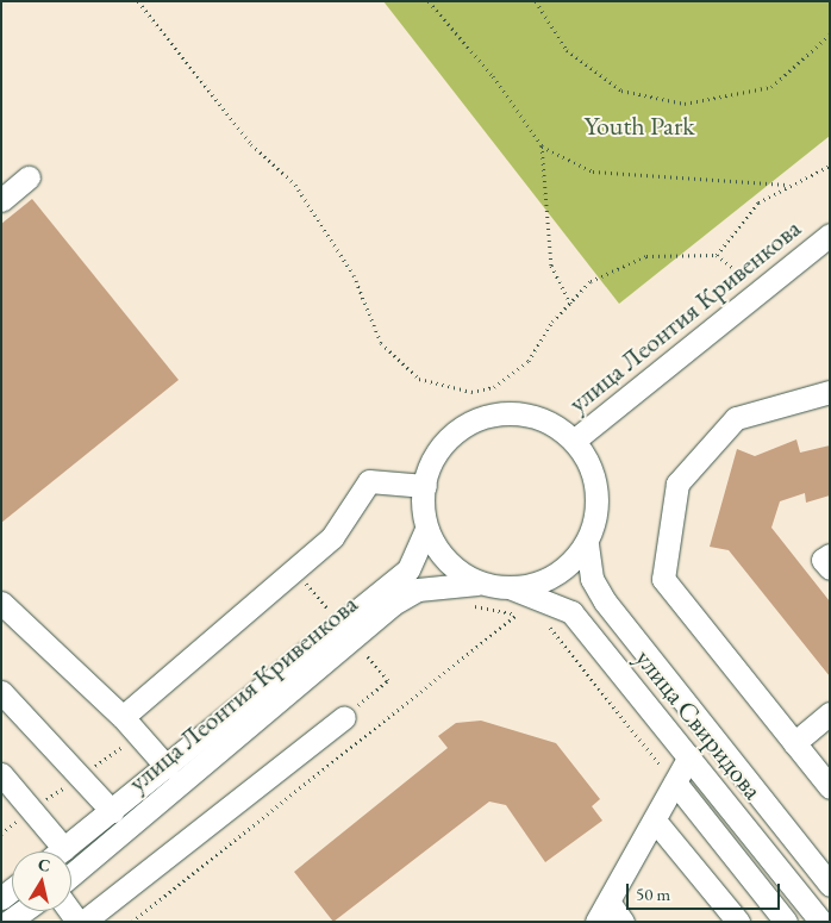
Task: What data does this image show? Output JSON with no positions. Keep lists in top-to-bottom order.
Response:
{
  "streets": {
    "street": ["улица Леонтия Кривенкова", "улица Свиридова"]
  },
  "crossings": [
    ["улица Леонтия Кривенкова", "улица Свиридова"]
  ],
  "parks": ["Youth Park"],
  "scale_bar": "50 m",
  "north": "top"
}
